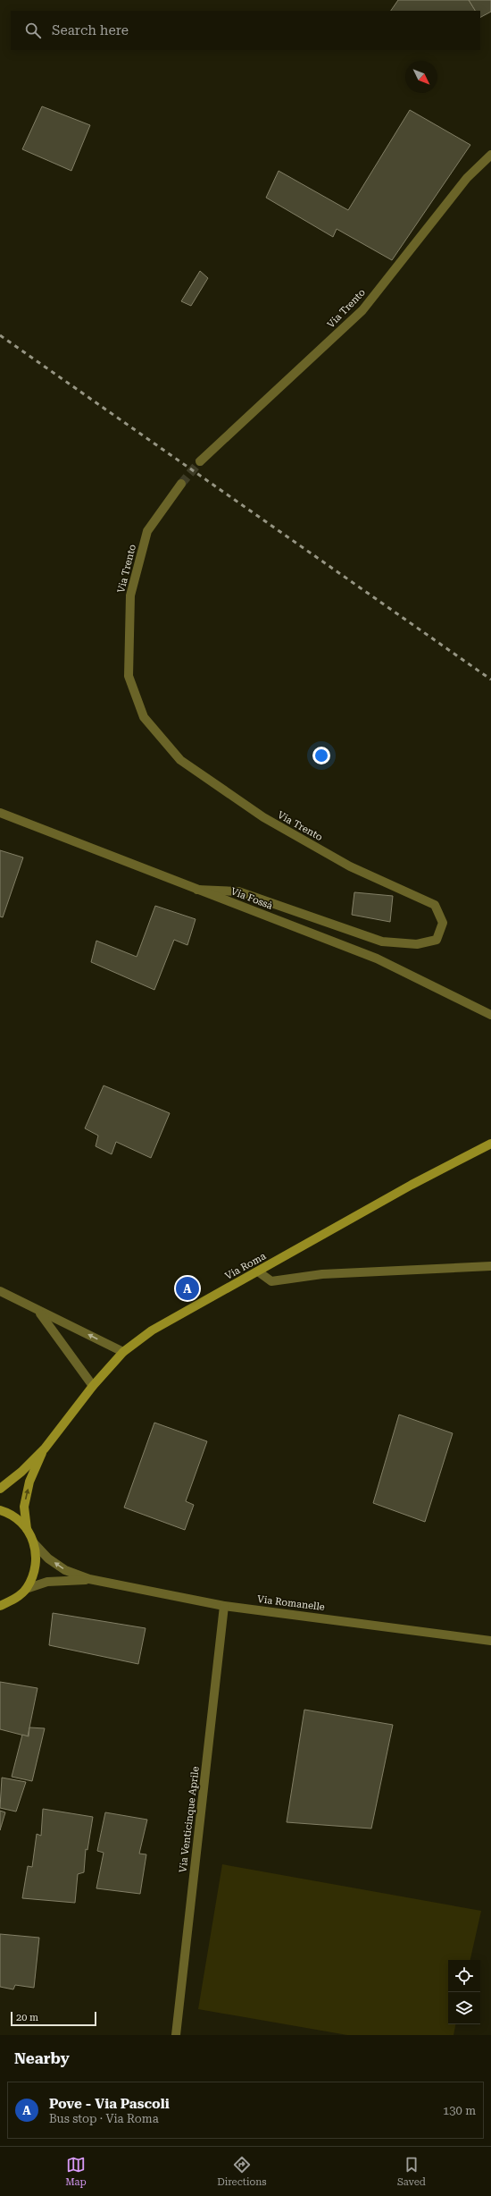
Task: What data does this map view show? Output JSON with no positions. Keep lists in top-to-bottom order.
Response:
{
  "streets": {
    "main road": ["Via Roma"],
    "street": [
      "Via Trento",
      "Via Fossà",
      "Via Romanelle",
      "Via Venticinque Aprile"
    ]
  },
  "crossings": [
    ["Via Trento", "Via Fossà"],
    ["Via Romanelle", "Via Venticinque Aprile"]
  ],
  "scale_bar": "20 m",
  "north": "bottom right",
  "page": {
    "search": "Search here",
    "pins": "A",
    "scale": "20 m",
    "heading": "Nearby",
    "list": [
      {
        "mark": "A",
        "name": "Pove - Via Pascoli",
        "note": "Bus stop · Via Roma",
        "value": "130 m"
      }
    ],
    "nav": ["Map", "Directions", "Saved"]
  }
}
